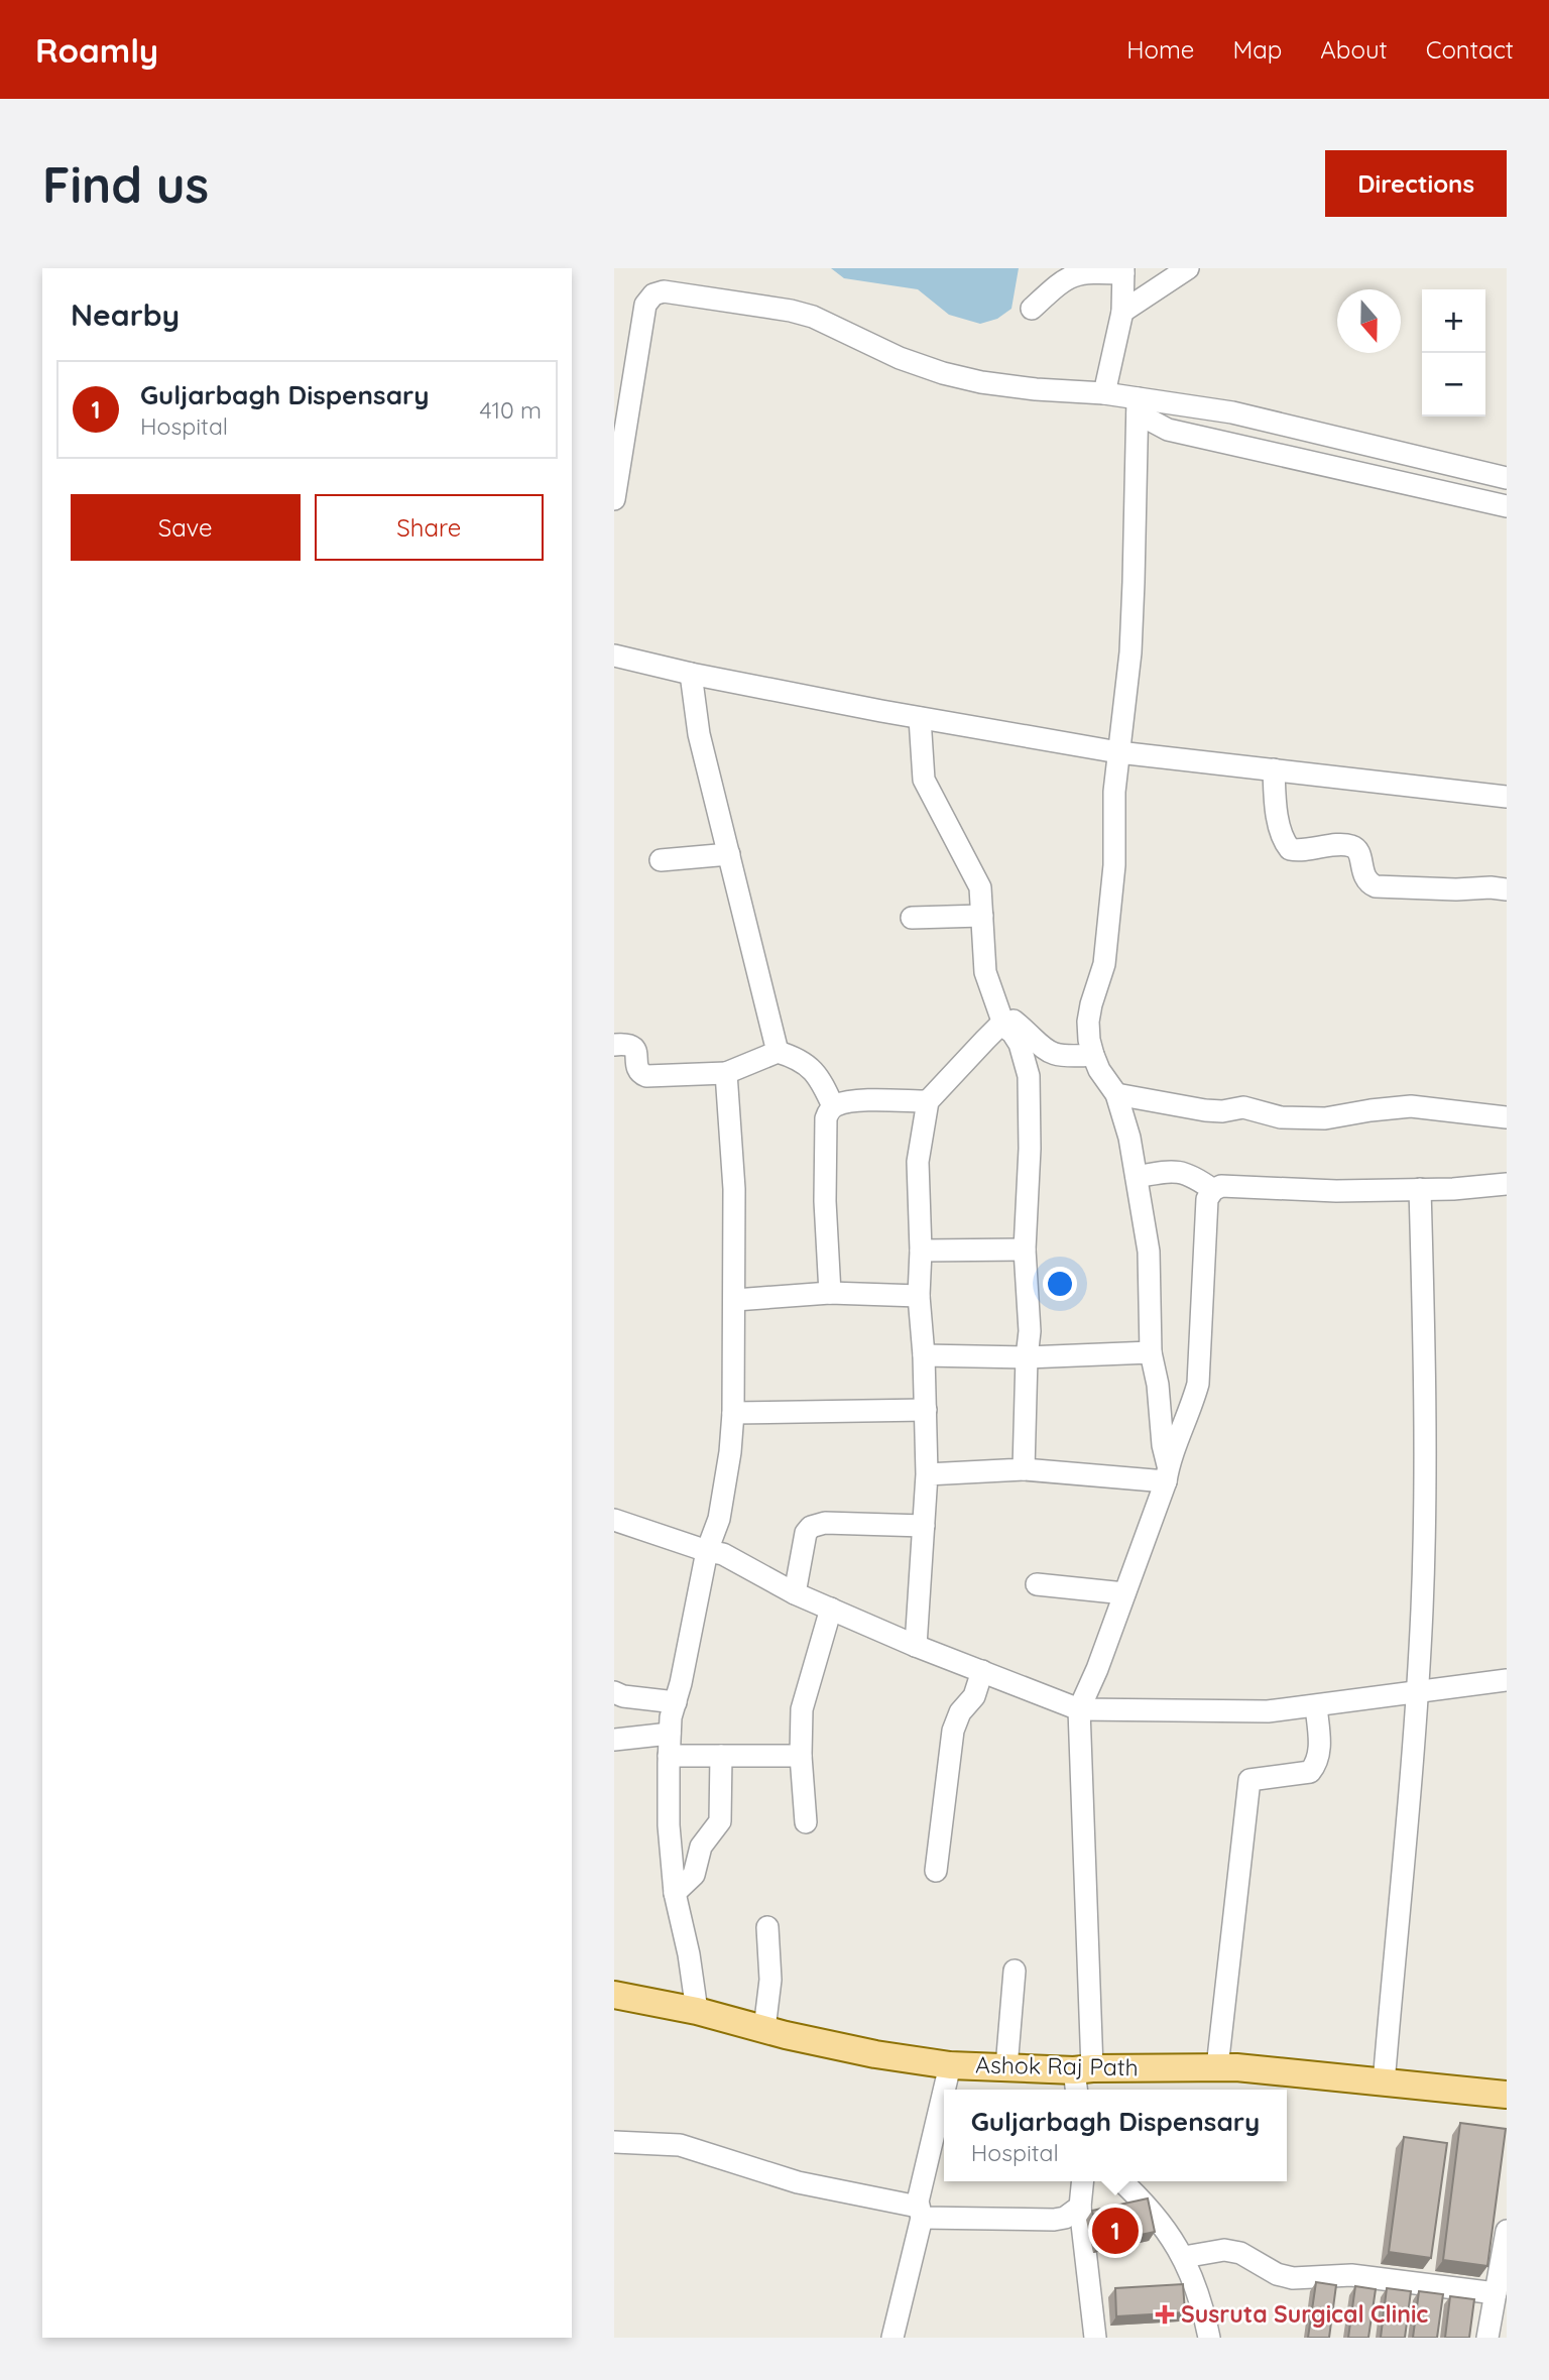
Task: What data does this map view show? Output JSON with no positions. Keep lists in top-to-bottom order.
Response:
{
  "streets": {
    "main road": ["Ashok Raj Path"]
  },
  "places": {
    "health": ["Susruta Surgical Clinic"]
  },
  "north": "bottom",
  "page": {
    "header": "Roamly",
    "nav": [
      "Home",
      "Map",
      "About",
      "Contact"
    ],
    "buttons": [
      "Directions",
      ["Save", "Share"]
    ],
    "title": "Find us",
    "heading": "Nearby",
    "map_buttons": ["+", "−"],
    "list": [
      {
        "mark": "1",
        "name": "Guljarbagh Dispensary",
        "note": "Hospital",
        "value": "410 m"
      }
    ],
    "popup": ["Guljarbagh Dispensary", "Hospital"],
    "pins": "1"
  }
}
